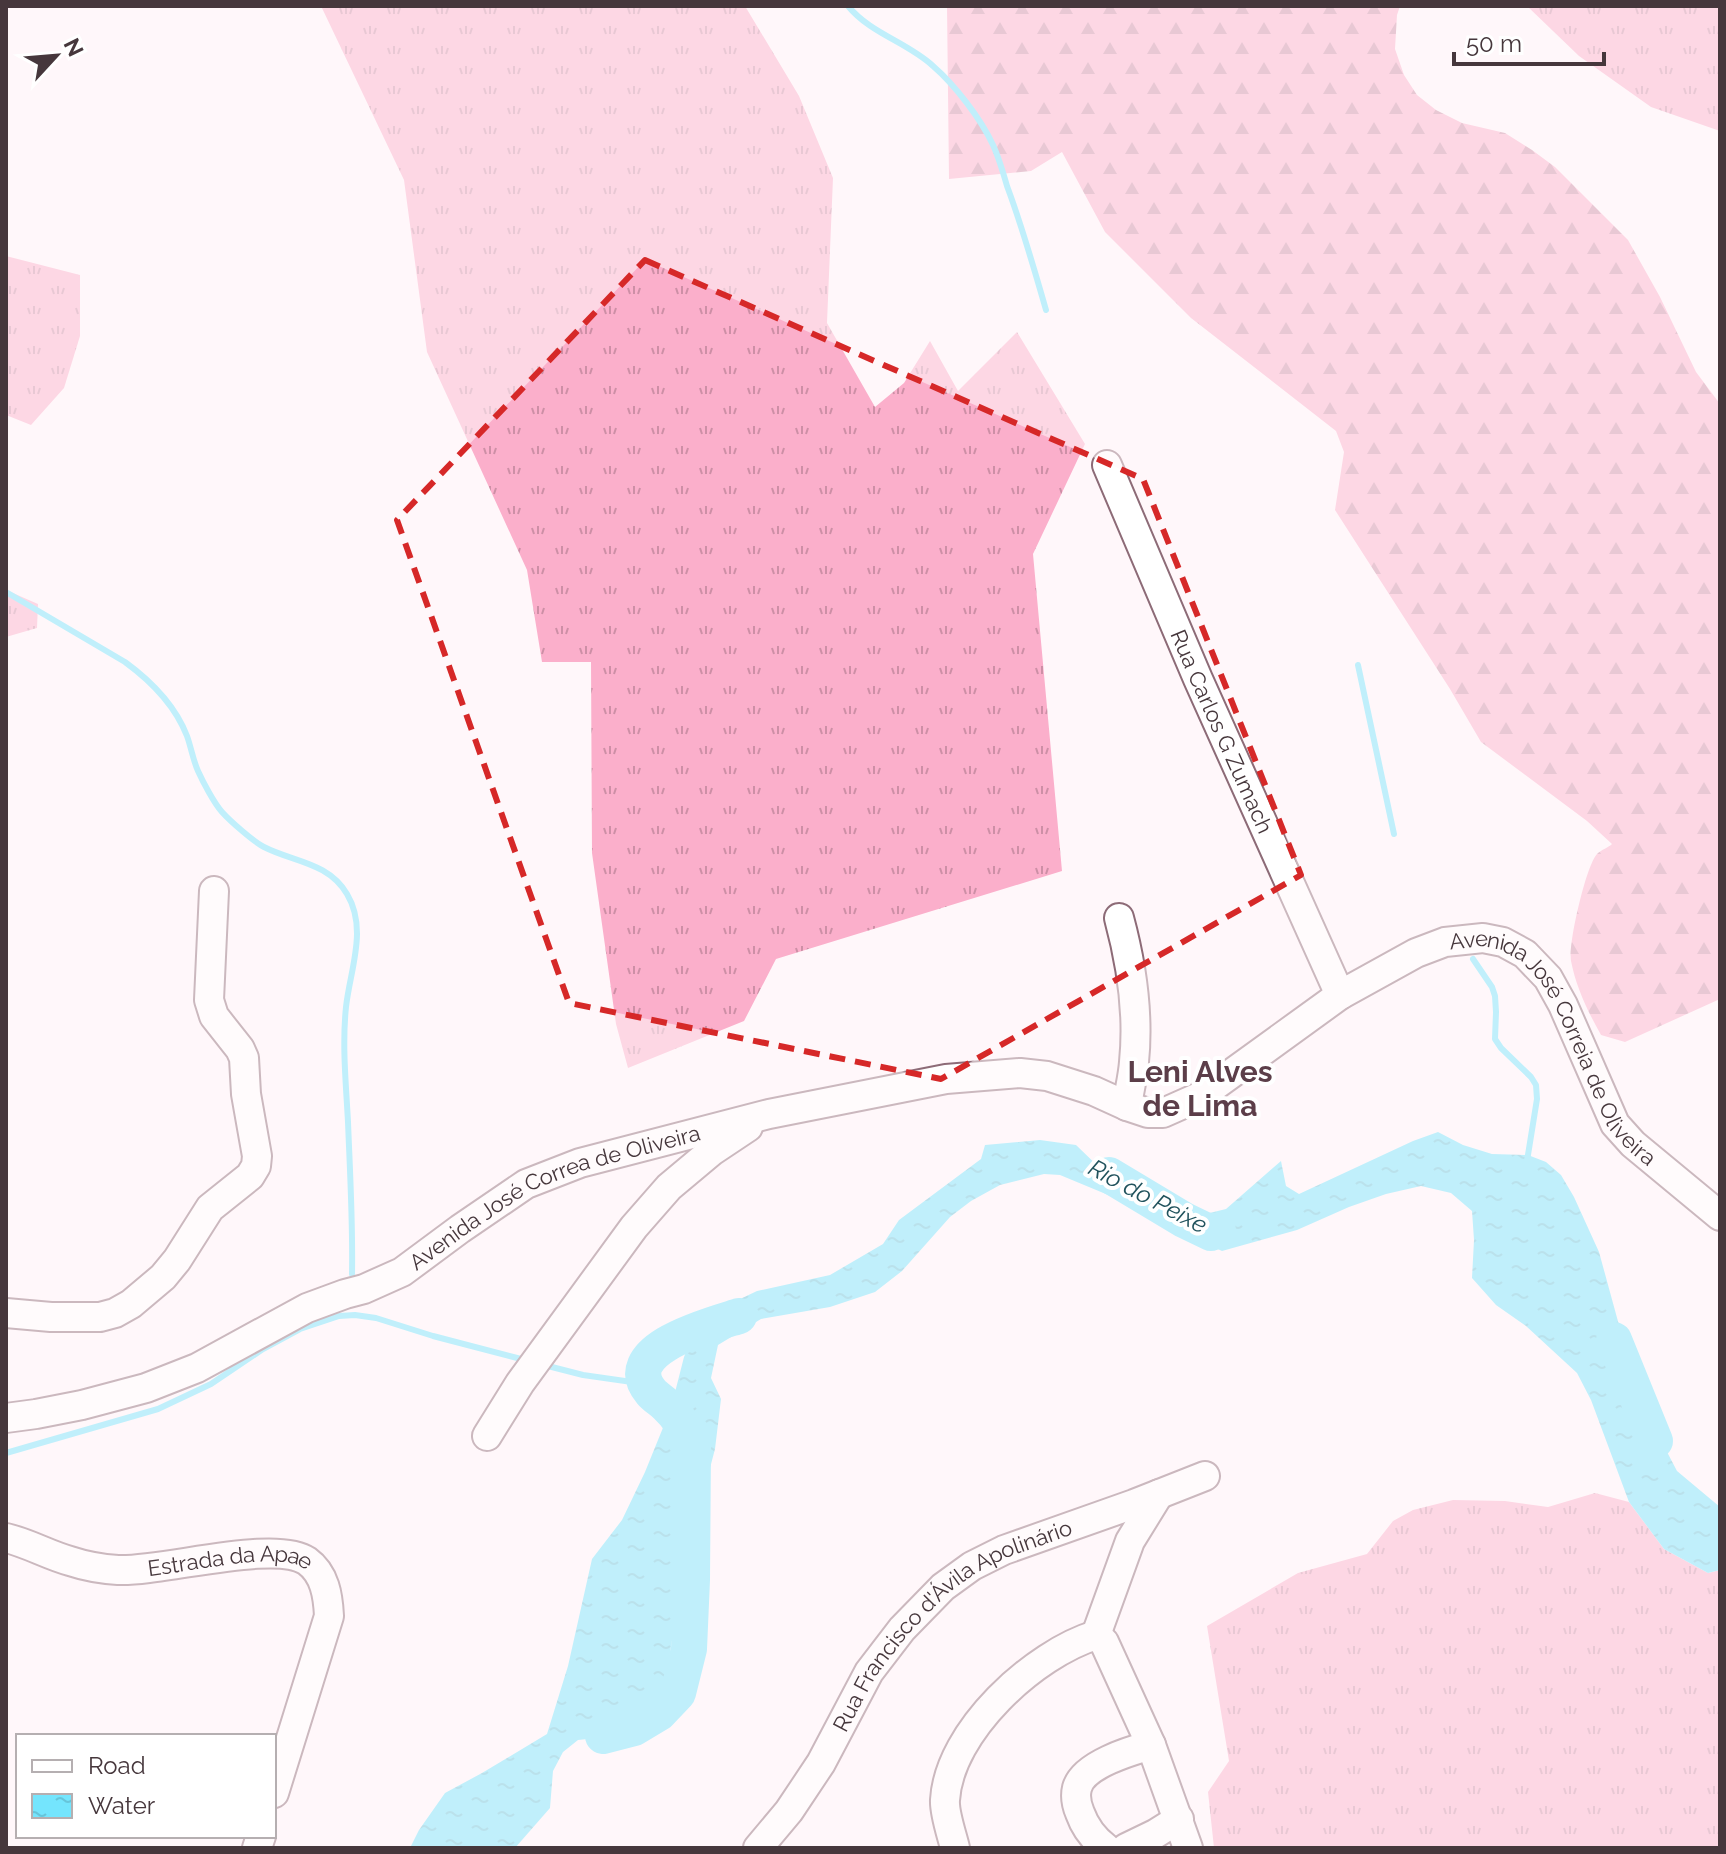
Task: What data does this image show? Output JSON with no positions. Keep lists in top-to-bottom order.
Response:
{
  "streets": {
    "street": [
      "Rua Carlos G Zumach",
      "Avenida José Correia de Oliveira",
      "Avenida José Correa de Oliveira",
      "Estrada da Apae",
      "Rua Francisco d'Ávila Apolinário"
    ]
  },
  "crossings": [
    ["Rua Carlos G Zumach", "Avenida José Correia de Oliveira"],
    ["Avenida José Correia de Oliveira", "Avenida José Correa de Oliveira"]
  ],
  "districts": ["Leni Alves de Lima"],
  "water": ["Rio do Peixe"],
  "legend": ["Road", "Water"],
  "scale_bar": "50 m",
  "north": "top right"
}
